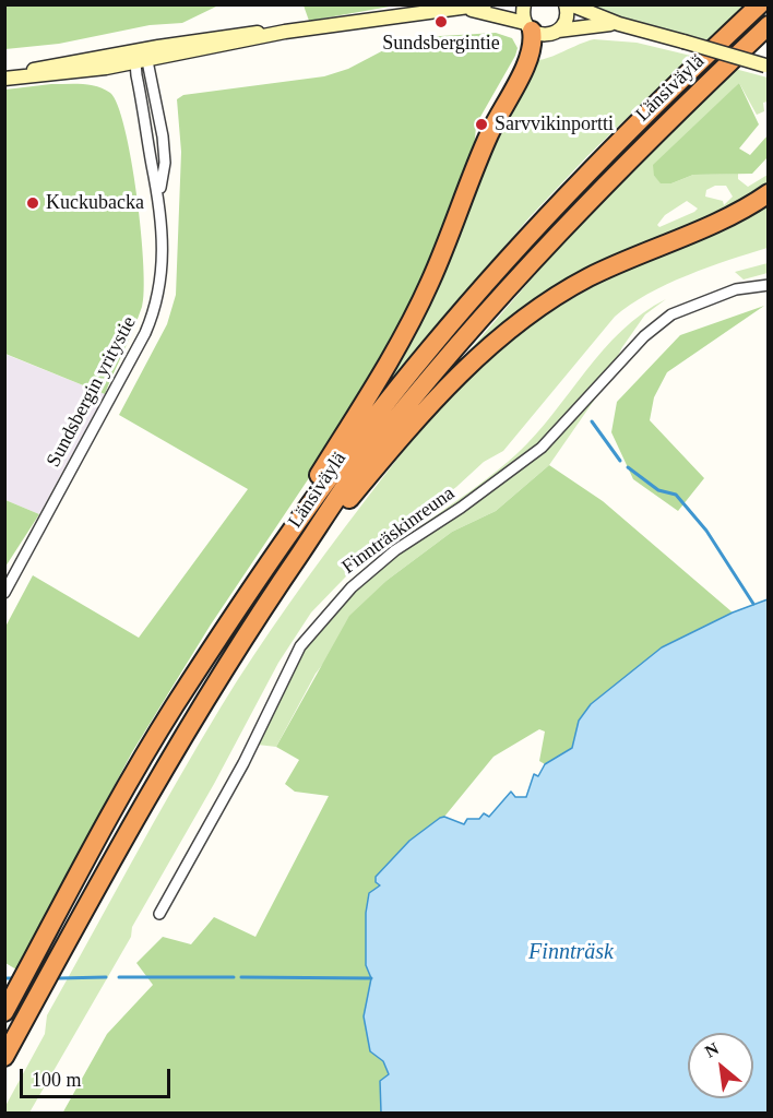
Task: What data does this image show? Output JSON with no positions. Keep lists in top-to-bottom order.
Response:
{
  "streets": {
    "highway": ["Länsiväylä"],
    "street": ["Sundsbergin yritystie", "Finnträskinreuna"]
  },
  "water": ["Finnträsk"],
  "places": ["Sundsbergintie", "Sarvvikinportti", "Kuckubacka"],
  "scale_bar": "100 m",
  "north": "top left"
}
